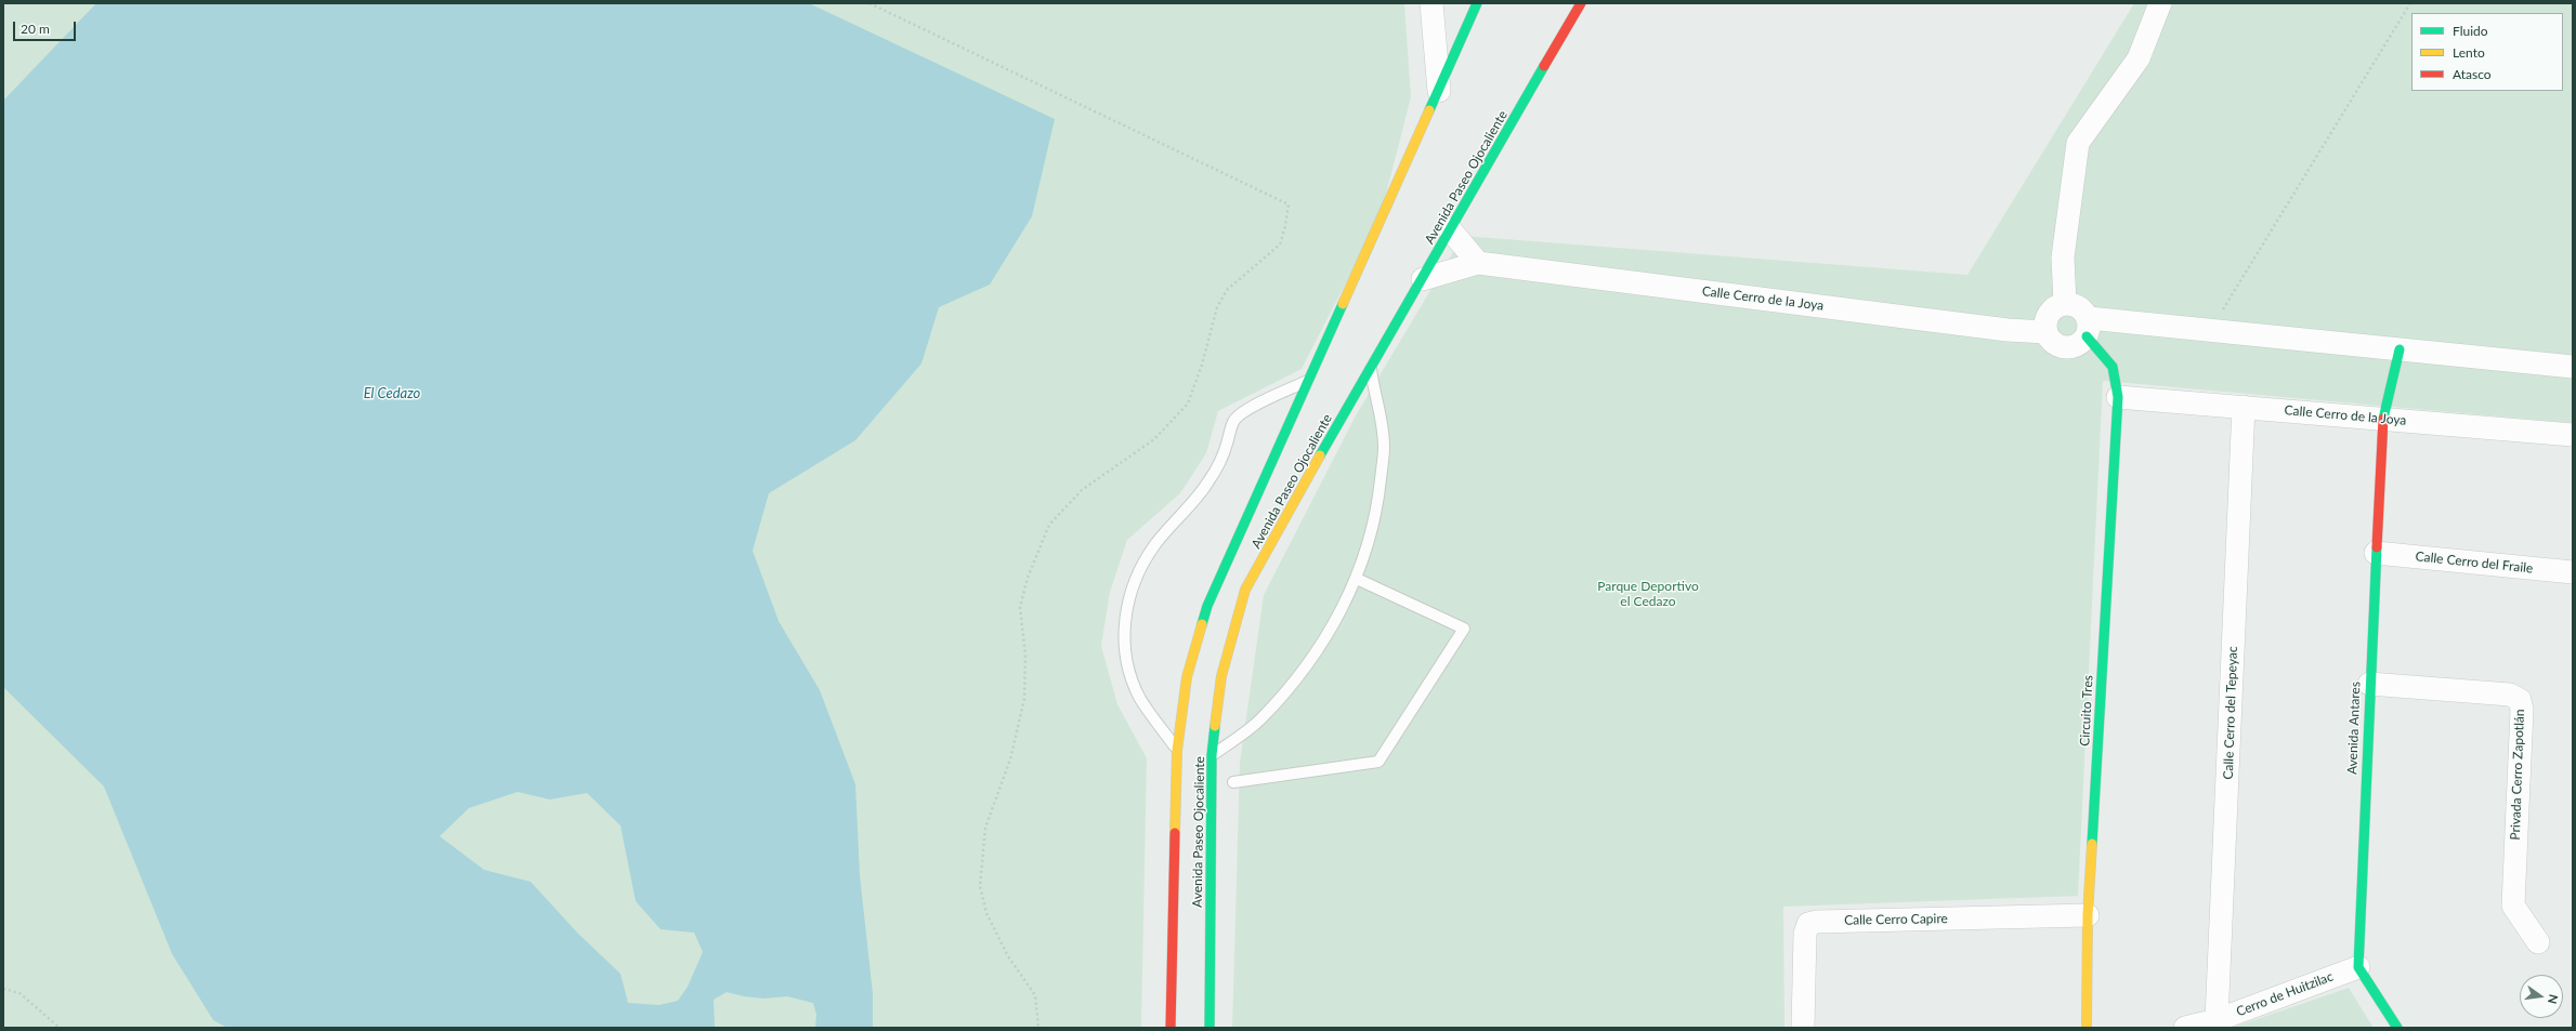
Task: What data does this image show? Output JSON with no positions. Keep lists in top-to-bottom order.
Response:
{
  "streets": {
    "main road": ["Avenida Paseo Ojocaliente", "Circuito Tres", "Avenida Antares"],
    "street": [
      "Calle Cerro de la Joya",
      "Calle Cerro del Fraile",
      "Calle Cerro del Tepeyac",
      "Privada Cerro Zapotlán",
      "Calle Cerro Capire",
      "Cerro de Huitzilac"
    ]
  },
  "crossings": [
    ["Calle Cerro de la Joya", "Circuito Tres"],
    ["Calle Cerro de la Joya", "Calle Cerro del Tepeyac"],
    ["Calle Cerro de la Joya", "Avenida Antares"],
    ["Calle Cerro del Fraile", "Avenida Antares"],
    ["Circuito Tres", "Calle Cerro Capire"],
    ["Calle Cerro del Tepeyac", "Cerro de Huitzilac"],
    ["Avenida Antares", "Privada Cerro Zapotlán"],
    ["Avenida Antares", "Cerro de Huitzilac"]
  ],
  "water": ["El Cedazo"],
  "parks": ["Parque Deportivo el Cedazo"],
  "legend": ["Fluido", "Lento", "Atasco"],
  "scale_bar": "20 m",
  "north": "right"
}
